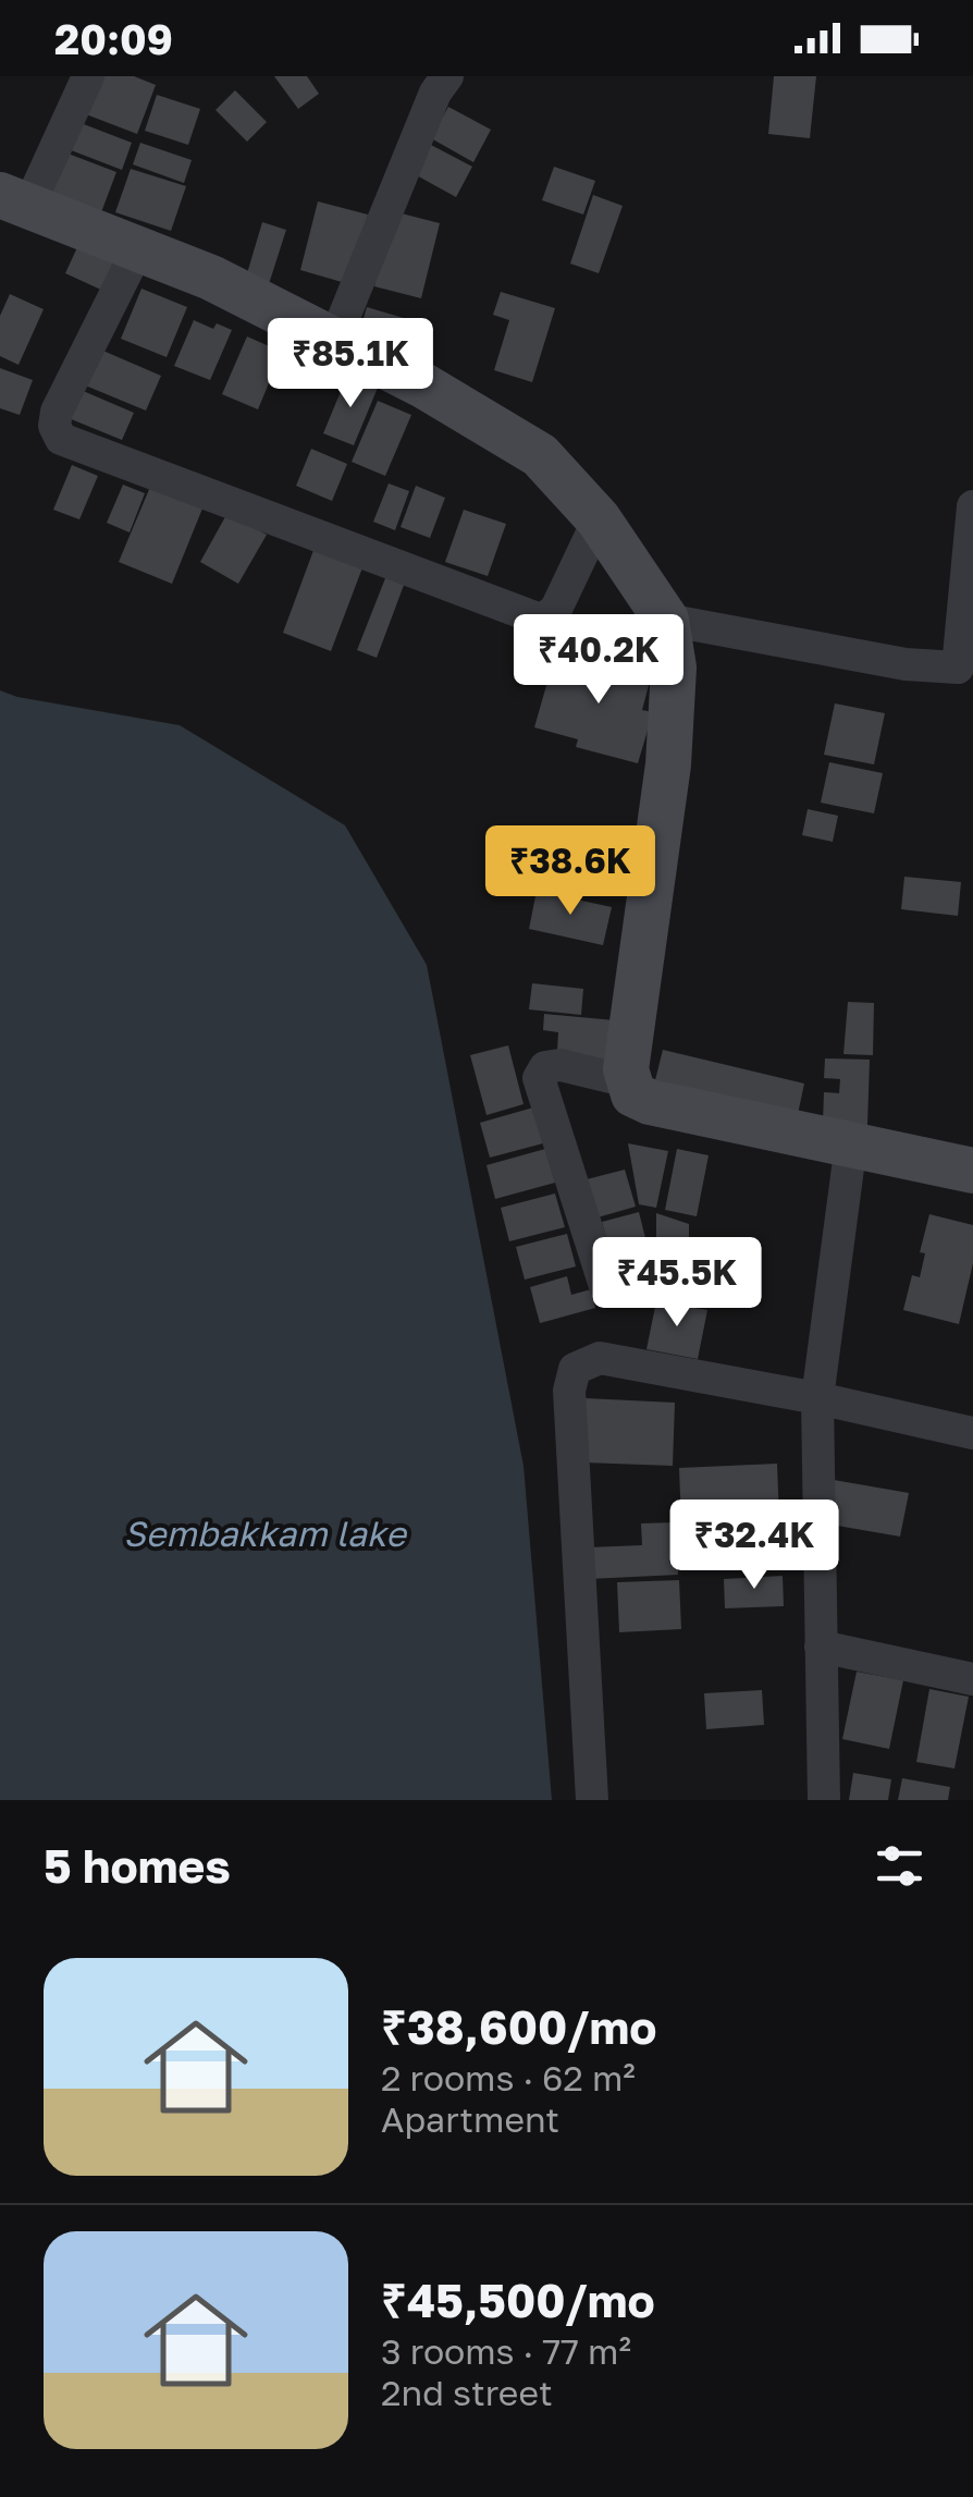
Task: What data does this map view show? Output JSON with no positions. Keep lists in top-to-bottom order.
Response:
{
  "water": ["Sembakkam lake"],
  "page": {
    "status": "20:09",
    "price": [
      "₹85.1K",
      "₹40.2K",
      "₹38.6K",
      "₹45.5K",
      "₹32.4K"
    ],
    "heading": "5 homes",
    "list": [
      {
        "name": "₹38,600/mo",
        "note": "2 rooms · 62 m² · Apartment"
      },
      {
        "name": "₹45,500/mo",
        "note": "3 rooms · 77 m² · 2nd street"
      }
    ]
  }
}
